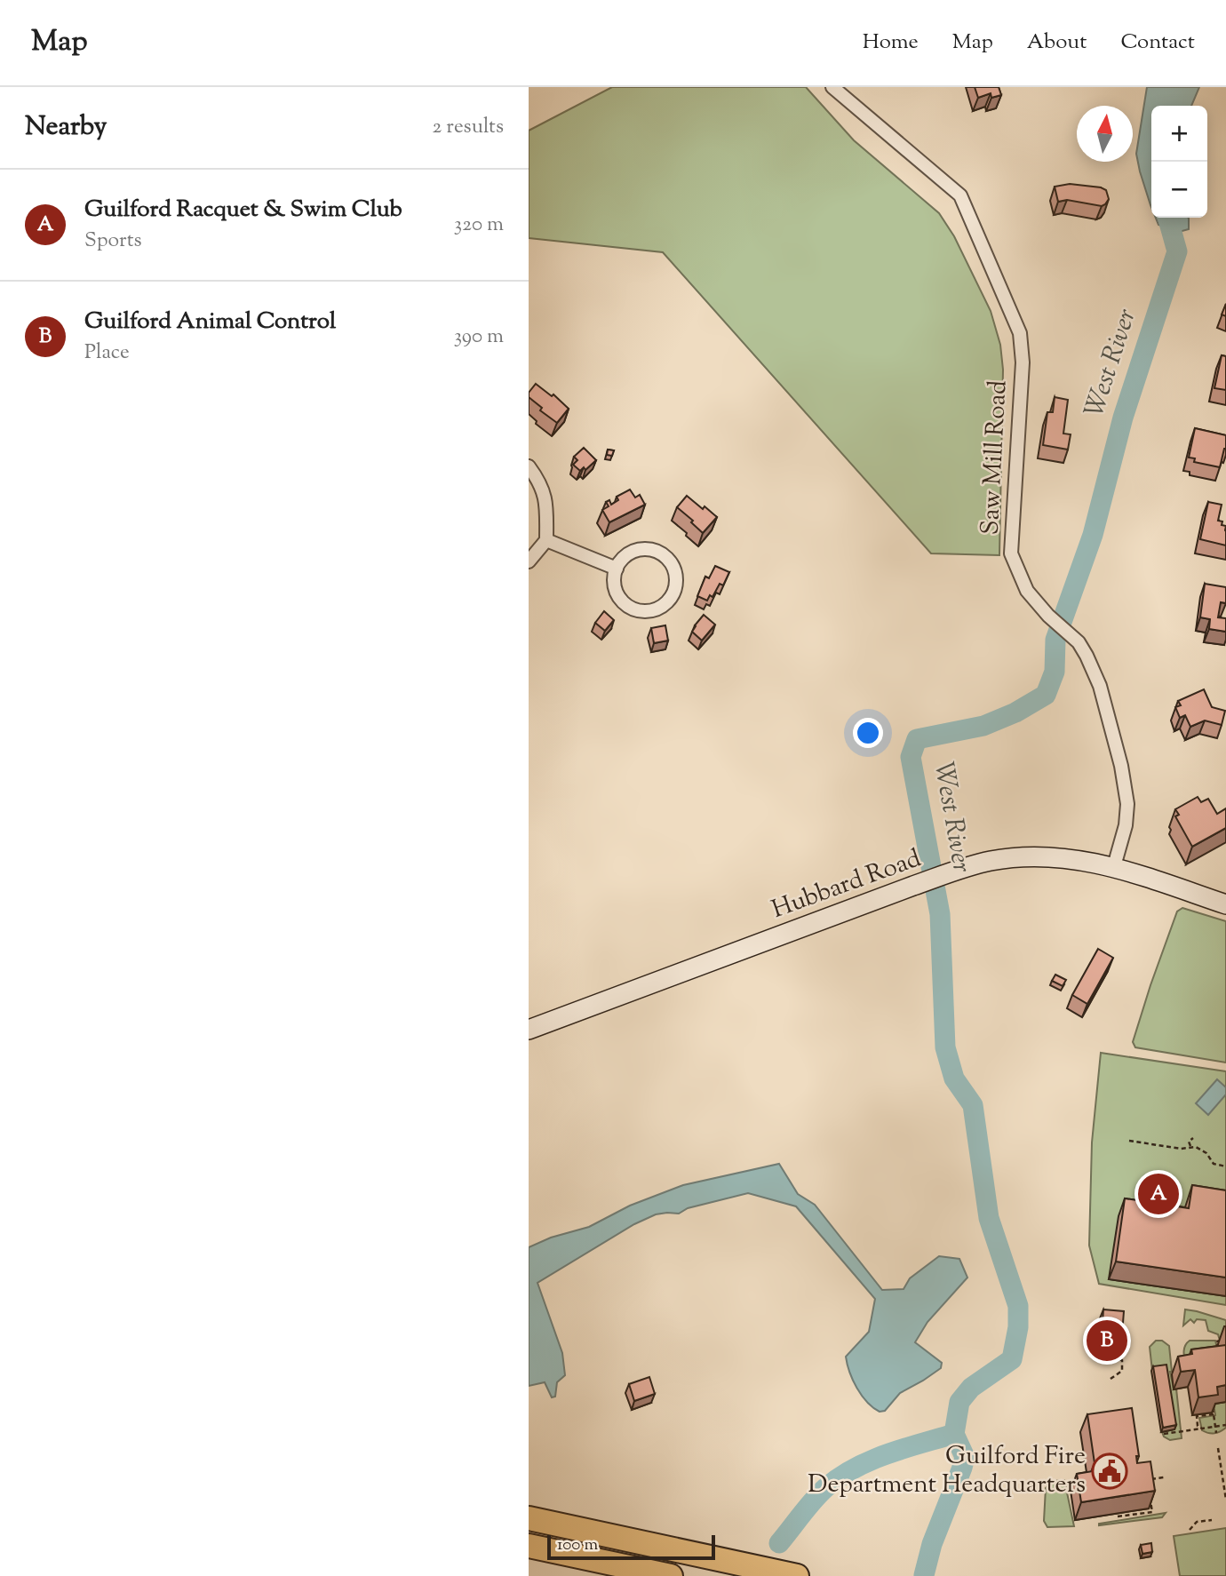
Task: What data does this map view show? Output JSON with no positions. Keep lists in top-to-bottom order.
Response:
{
  "streets": {
    "street": ["Saw Mill Road", "Hubbard Road"]
  },
  "crossings": [
    ["Saw Mill Road", "Hubbard Road"]
  ],
  "water": ["West River"],
  "places": {
    "public building": ["Guilford Fire Department Headquarters"]
  },
  "scale_bar": "100 m",
  "north": "top",
  "page": {
    "header": "Map",
    "nav": [
      "Home",
      "Map",
      "About",
      "Contact"
    ],
    "heading": ["Nearby", "2 results"],
    "map_buttons": ["+", "−"],
    "list": [
      {
        "mark": "A",
        "name": "Guilford Racquet & Swim Club",
        "note": "Sports",
        "value": "320 m"
      },
      {
        "mark": "B",
        "name": "Guilford Animal Control",
        "note": "Place",
        "value": "390 m"
      }
    ],
    "pins": ["A", "B"],
    "scale": "100 m"
  }
}
